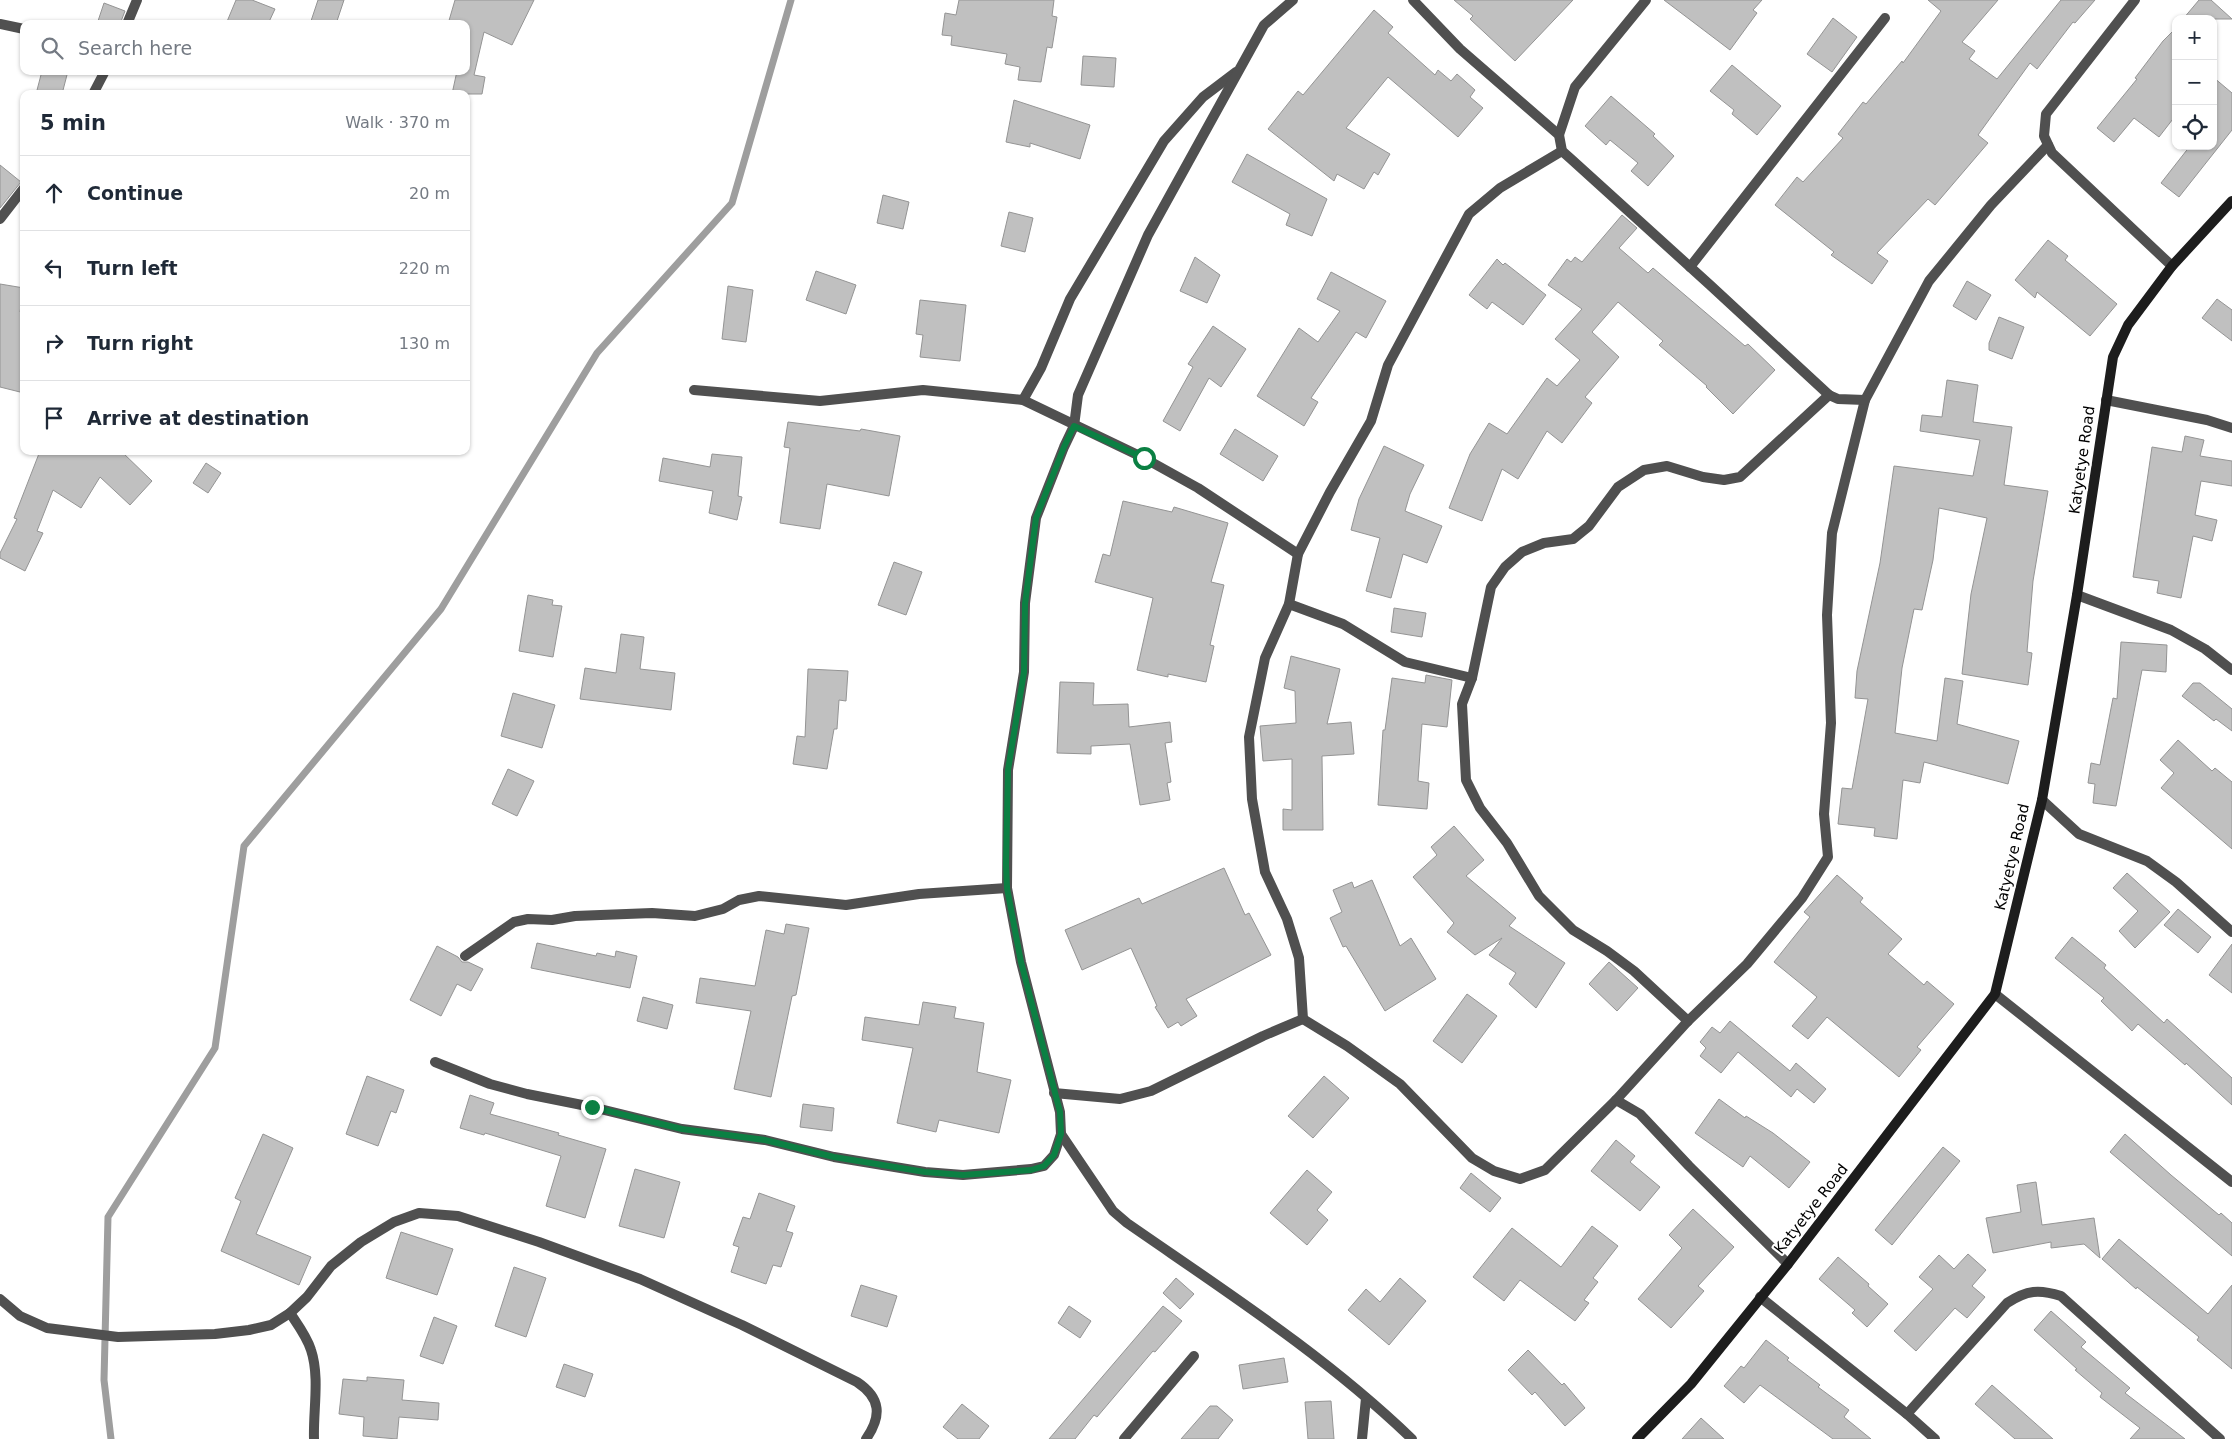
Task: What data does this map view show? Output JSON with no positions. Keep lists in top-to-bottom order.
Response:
{
  "streets": {
    "street": ["Katyetye Road"]
  },
  "page": {
    "map_buttons": ["+", "−"],
    "search": "Search here",
    "heading": ["5 min", "Walk · 370 m"],
    "list": [
      ["Continue", "20 m"],
      ["Turn left", "220 m"],
      ["Turn right", "130 m"],
      "Arrive at destination"
    ]
  }
}
